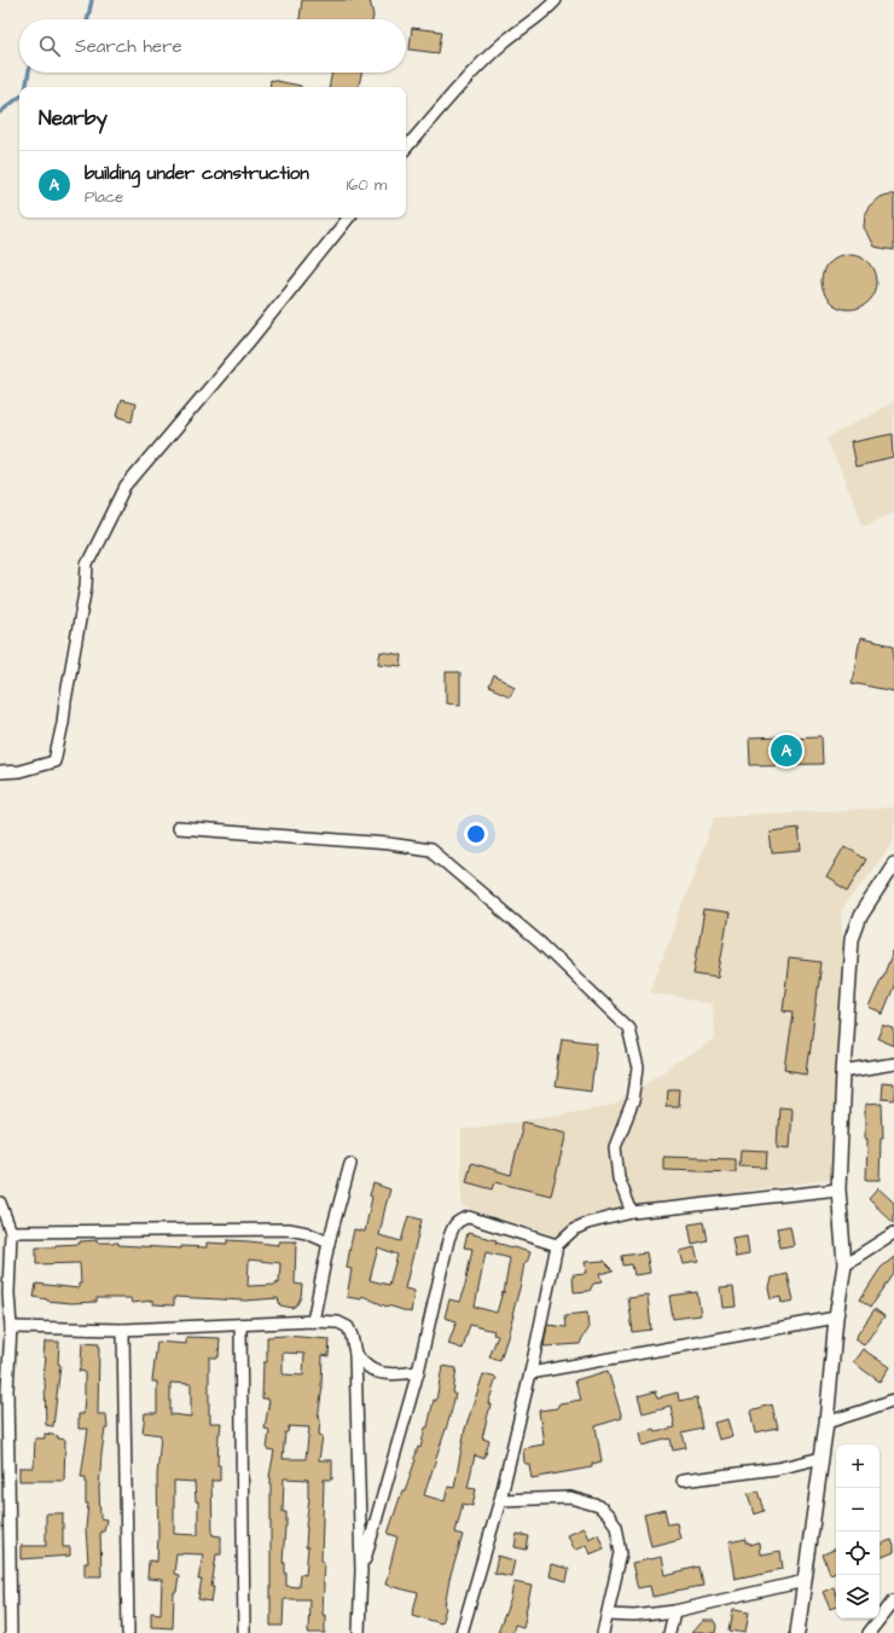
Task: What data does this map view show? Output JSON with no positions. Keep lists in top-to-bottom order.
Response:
{
  "page": {
    "search": "Search here",
    "heading": "Nearby",
    "list": [
      {
        "mark": "A",
        "name": "building under construction",
        "note": "Place",
        "value": "160 m"
      }
    ],
    "pins": "A",
    "map_buttons": ["+", "−"]
  }
}
